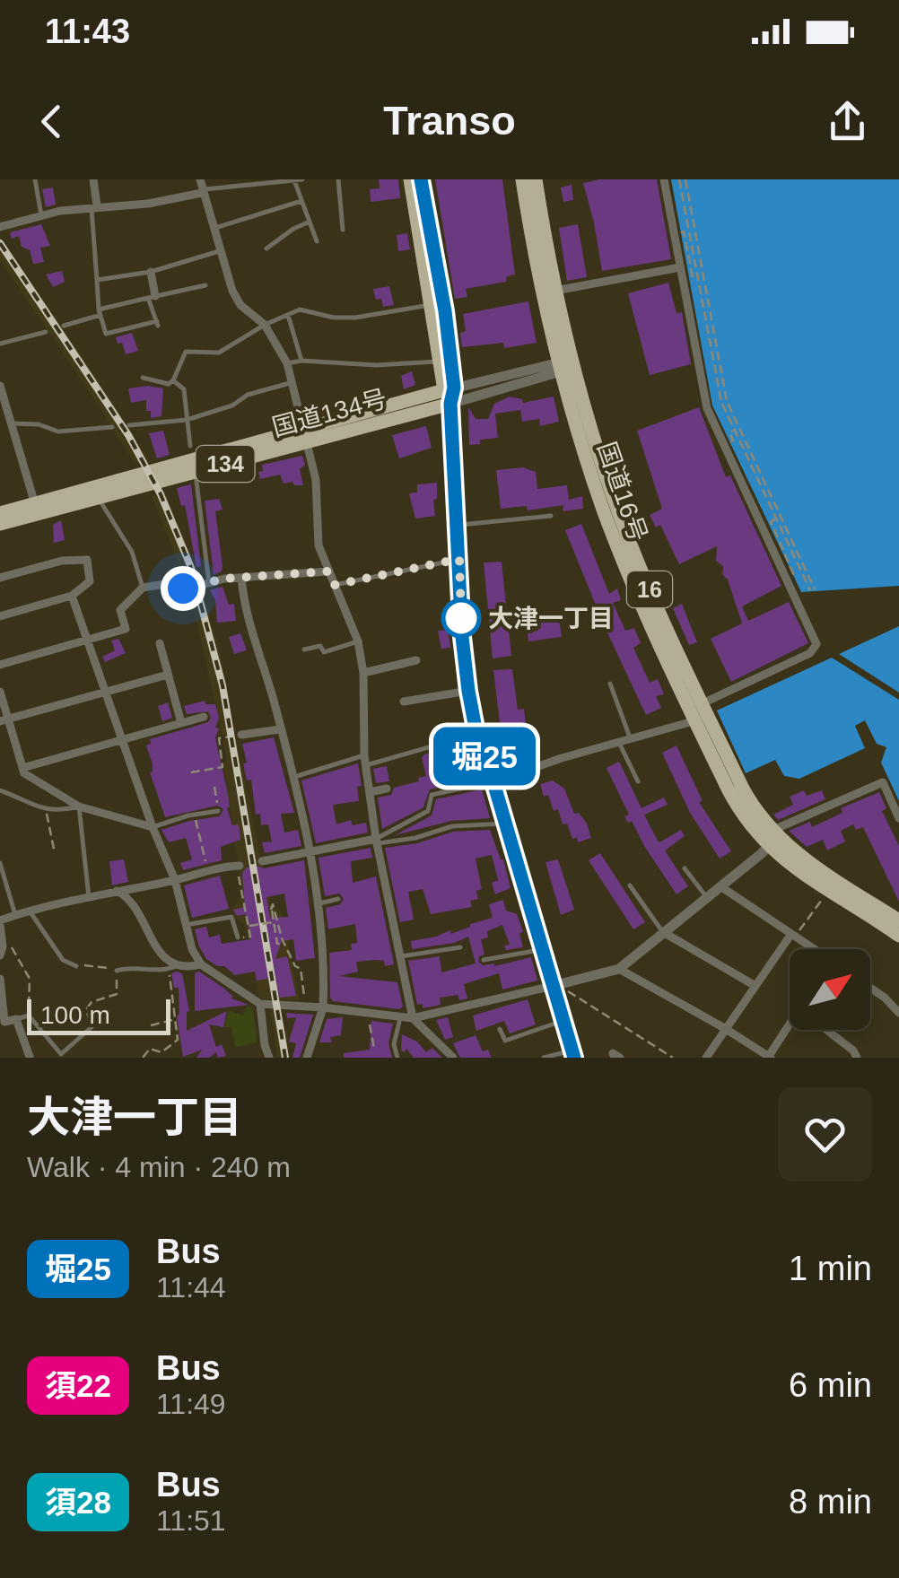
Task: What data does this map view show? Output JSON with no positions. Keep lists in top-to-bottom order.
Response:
{
  "streets": {
    "highway": [
      "国道134号",
      "134",
      "国道16号",
      "16"
    ]
  },
  "places": ["大津一丁目"],
  "lines": ["bus line 堀25"],
  "scale_bar": "100 m",
  "north": "top right",
  "page": {
    "status": "11:43",
    "header": "Transo",
    "on_map": "堀25",
    "scale": "100 m",
    "heading": ["大津一丁目", "Walk · 4 min · 240 m"],
    "list": [
      {
        "mark": "堀25",
        "name": "Bus",
        "note": "11:44",
        "value": "1 min"
      },
      {
        "mark": "須22",
        "name": "Bus",
        "note": "11:49",
        "value": "6 min"
      },
      {
        "mark": "須28",
        "name": "Bus",
        "note": "11:51",
        "value": "8 min"
      }
    ]
  }
}
